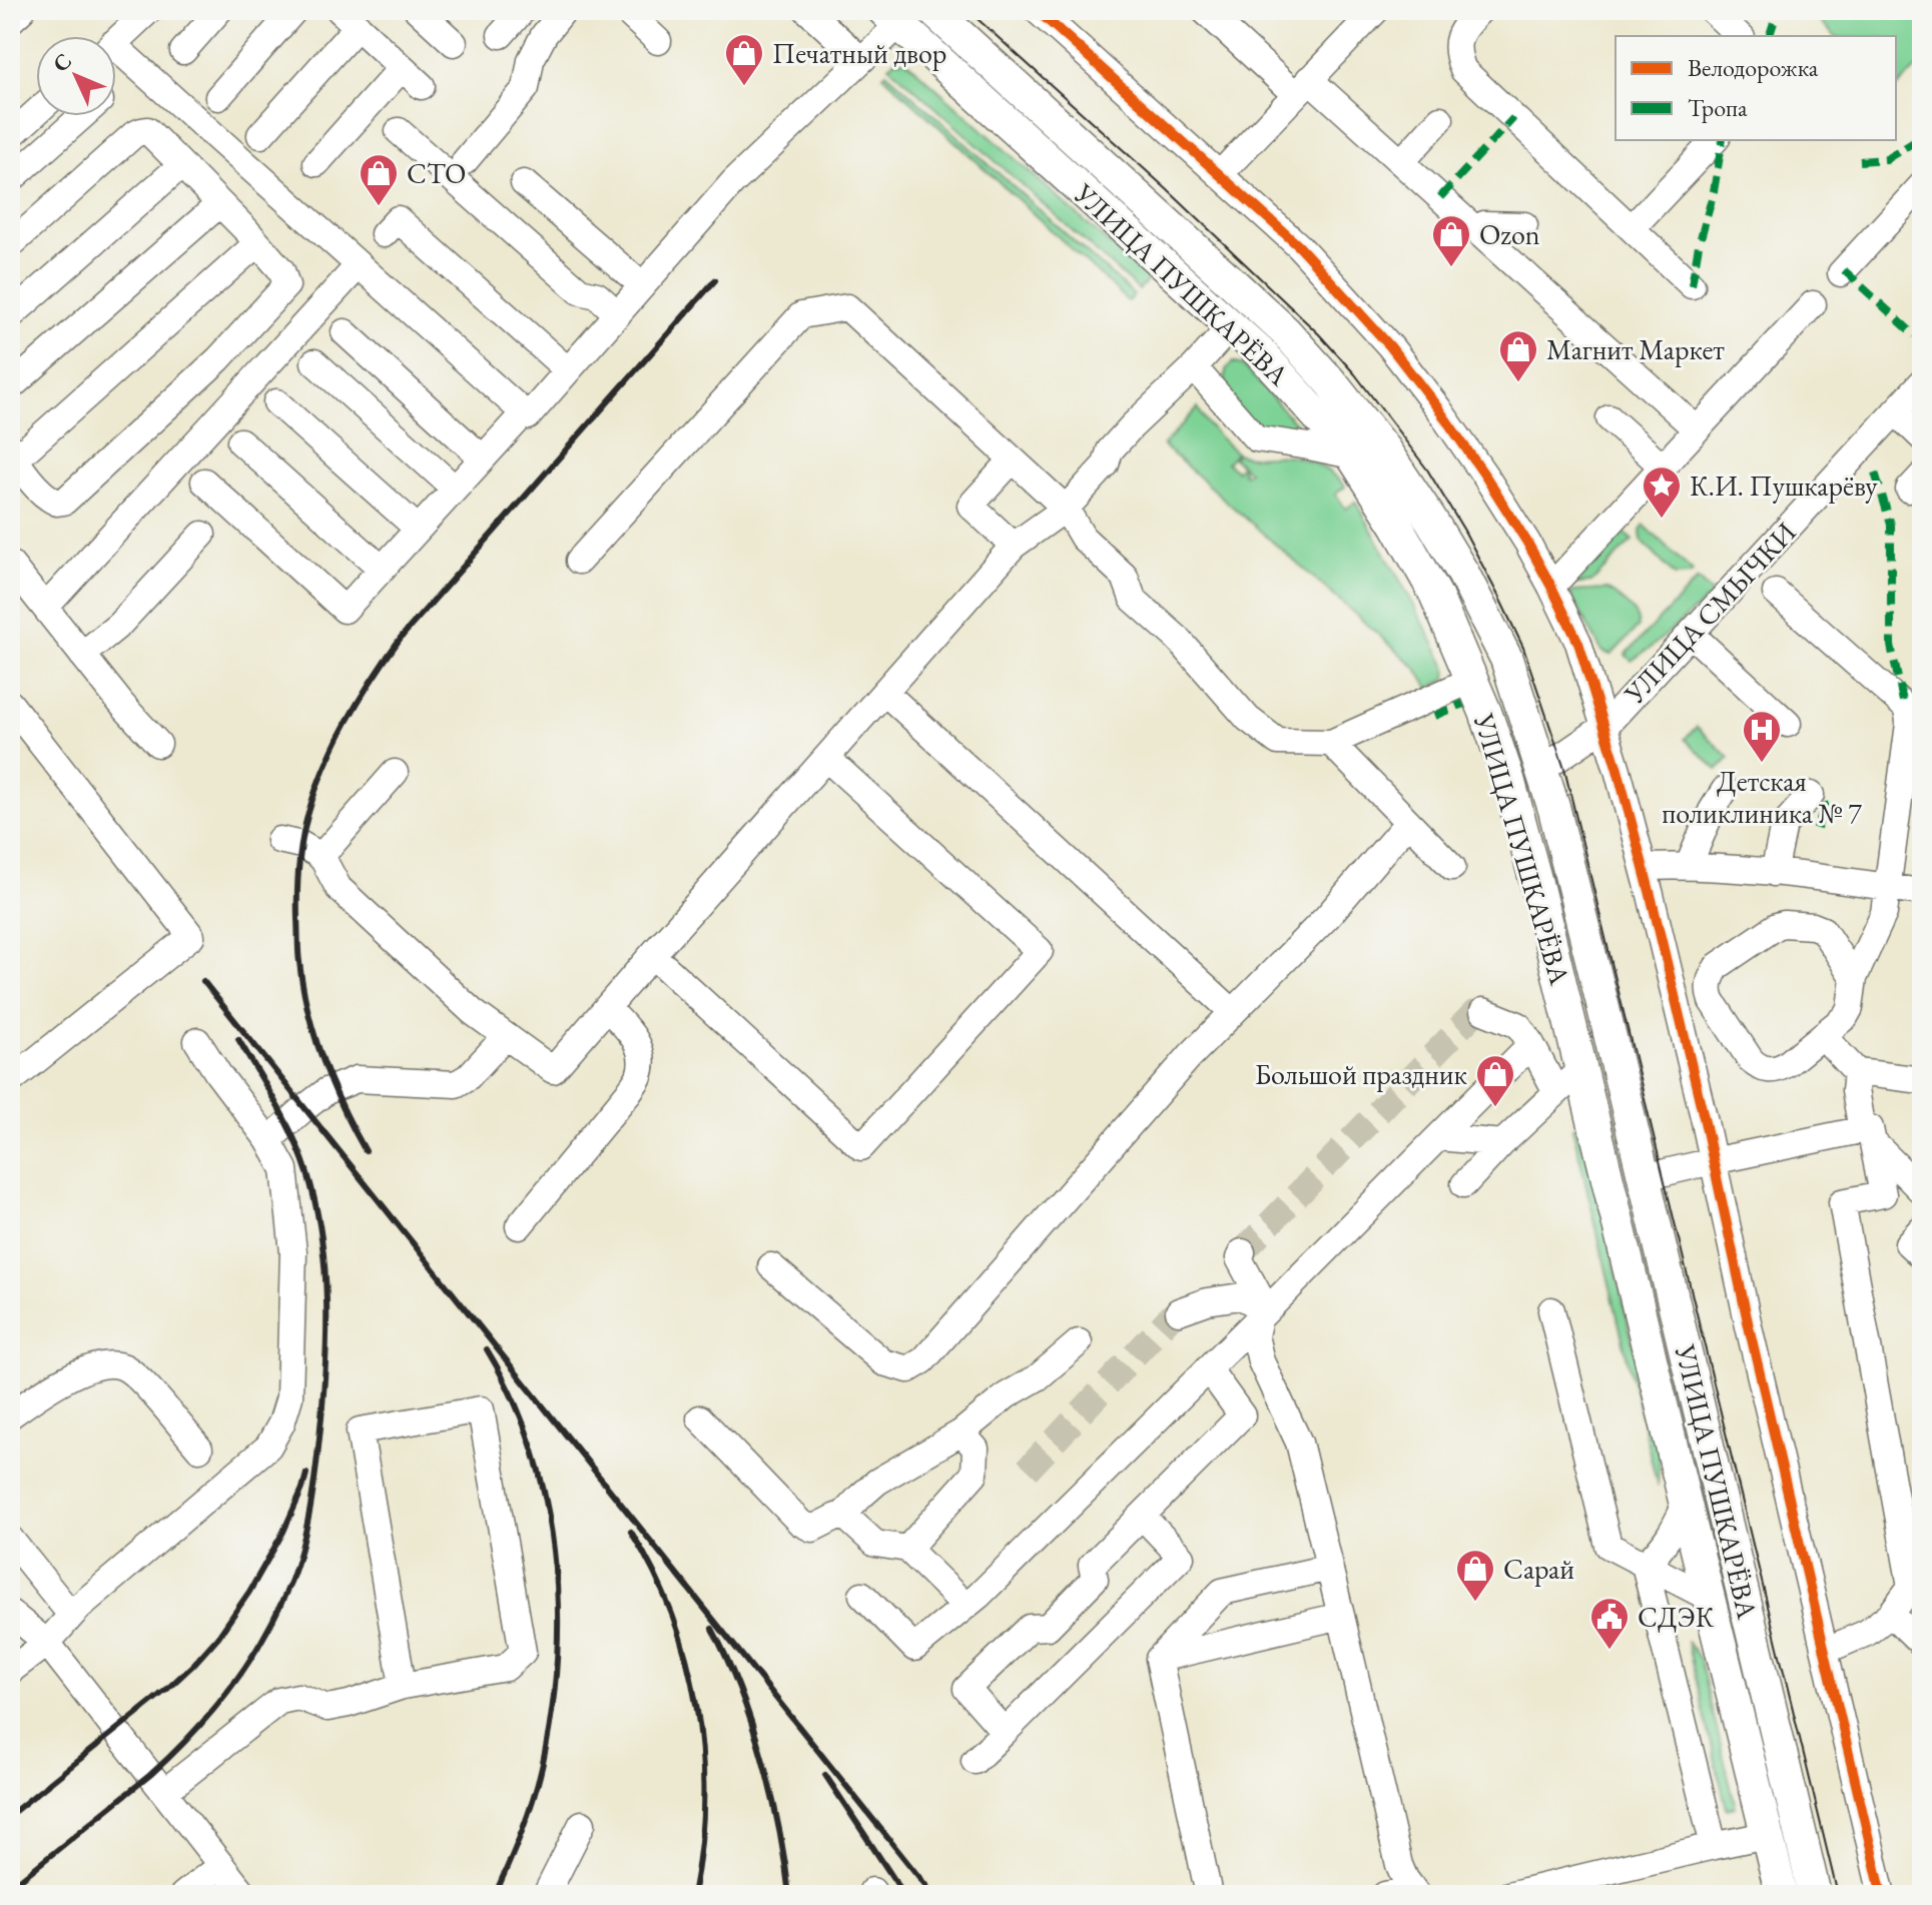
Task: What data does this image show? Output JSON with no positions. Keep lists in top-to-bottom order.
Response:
{
  "streets": {
    "main road": ["УЛИЦА ПУШКАРЁВА", "УЛИЦА СМЫЧКИ"]
  },
  "crossings": [
    ["УЛИЦА ПУШКАРЁВА", "УЛИЦА СМЫЧКИ"]
  ],
  "places": {
    "shop": [
      "Печатный двор",
      "СТО",
      "Ozon",
      "Магнит Маркет",
      "Большой праздник",
      "Сарай"
    ],
    "place": ["К.И. Пушкарёву"],
    "hospital": ["Детская поликлиника № 7"],
    "public building": ["СДЭК"]
  },
  "legend": ["Велодорожка", "Тропа"],
  "north": "top left"
}
